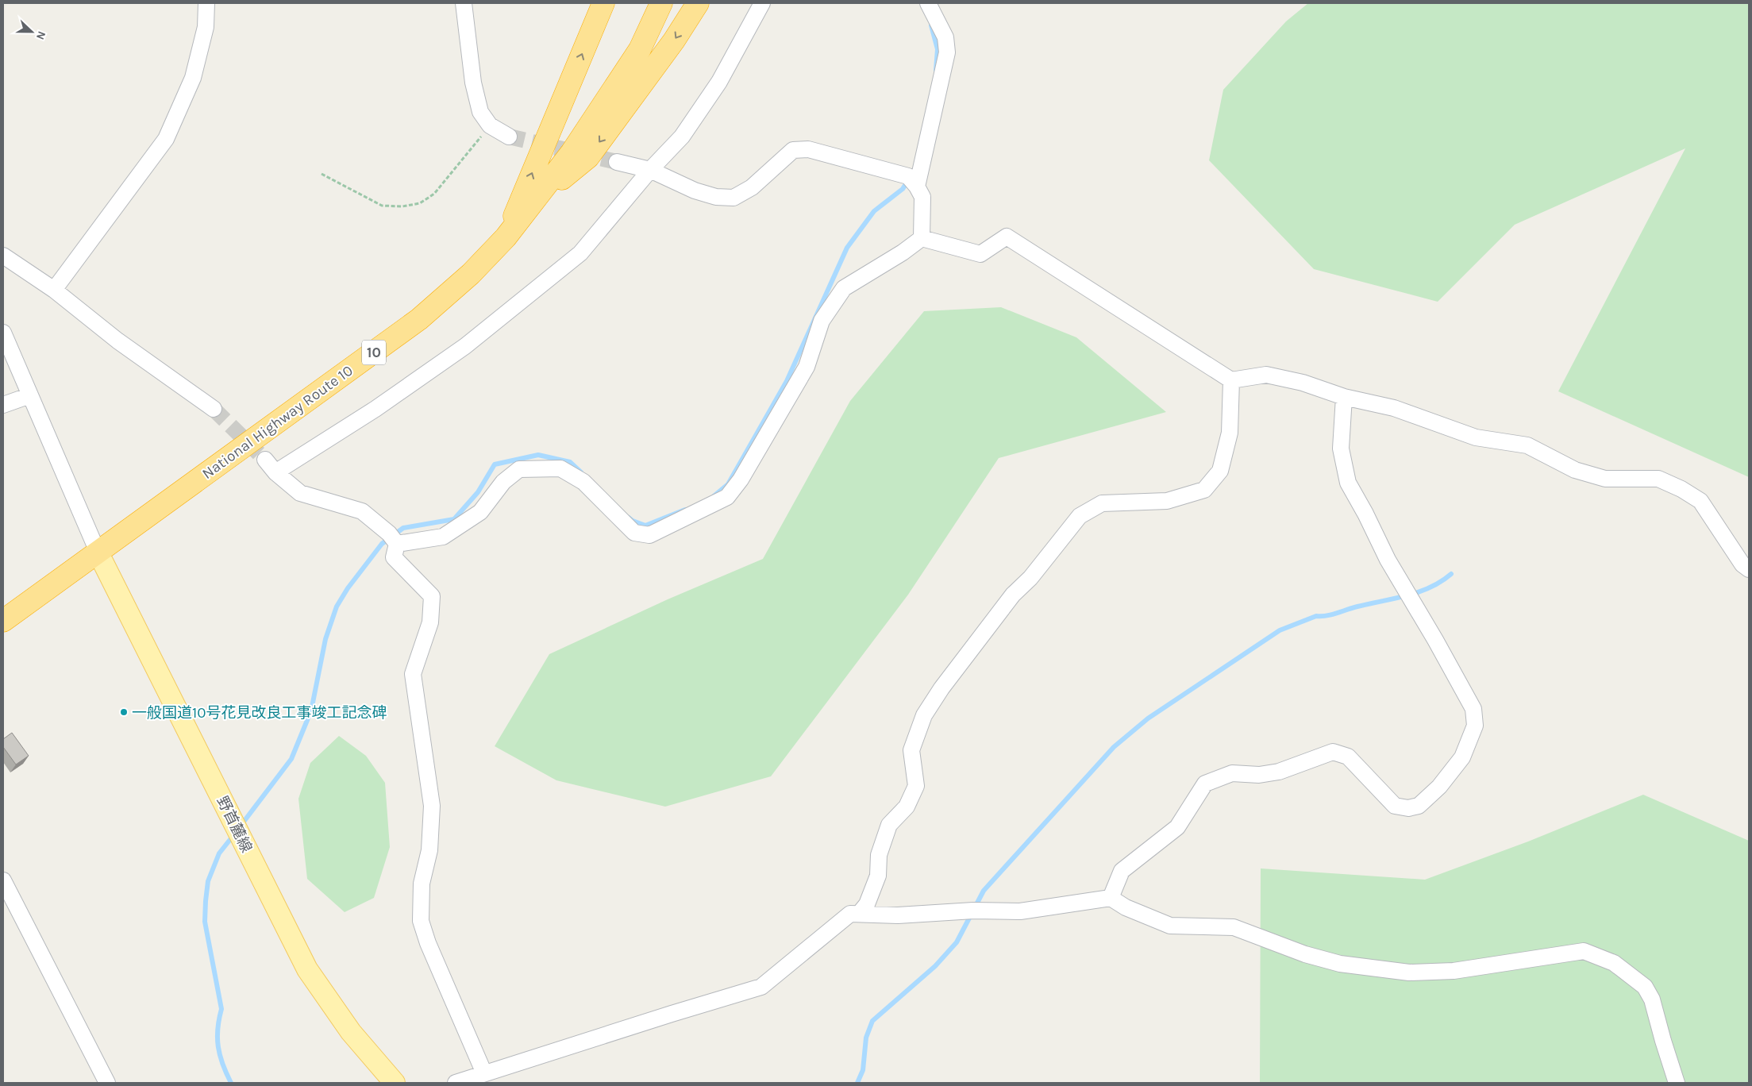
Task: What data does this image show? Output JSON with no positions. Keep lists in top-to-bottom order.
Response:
{
  "streets": {
    "highway": ["10", "National Highway Route 10"],
    "main road": ["野首麓線"]
  },
  "crossings": [
    ["National Highway Route 10", "野首麓線"]
  ],
  "places": ["一般国道10号花見改良工事竣工記念碑"],
  "north": "right"
}
